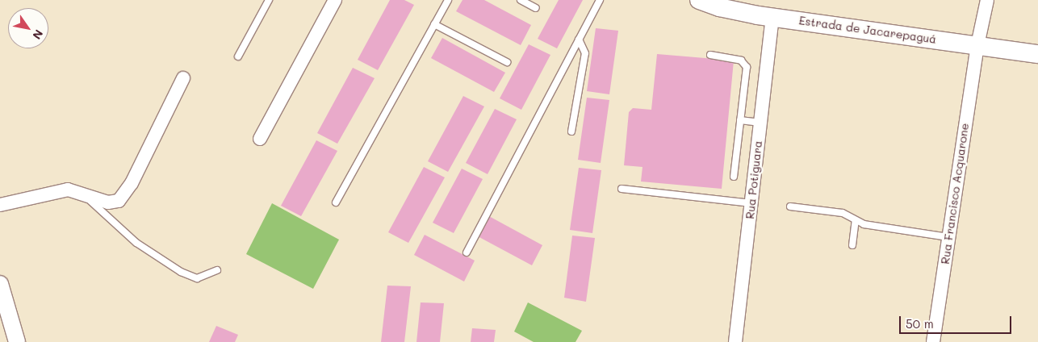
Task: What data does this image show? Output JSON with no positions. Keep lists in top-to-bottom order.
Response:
{
  "streets": {
    "main road": ["Estrada de Jacarepaguá"],
    "street": ["Rua Potiguara", "Rua Francisco Acquarone"]
  },
  "crossings": [
    ["Estrada de Jacarepaguá", "Rua Potiguara"],
    ["Estrada de Jacarepaguá", "Rua Francisco Acquarone"]
  ],
  "scale_bar": "50 m",
  "north": "bottom right"
}
